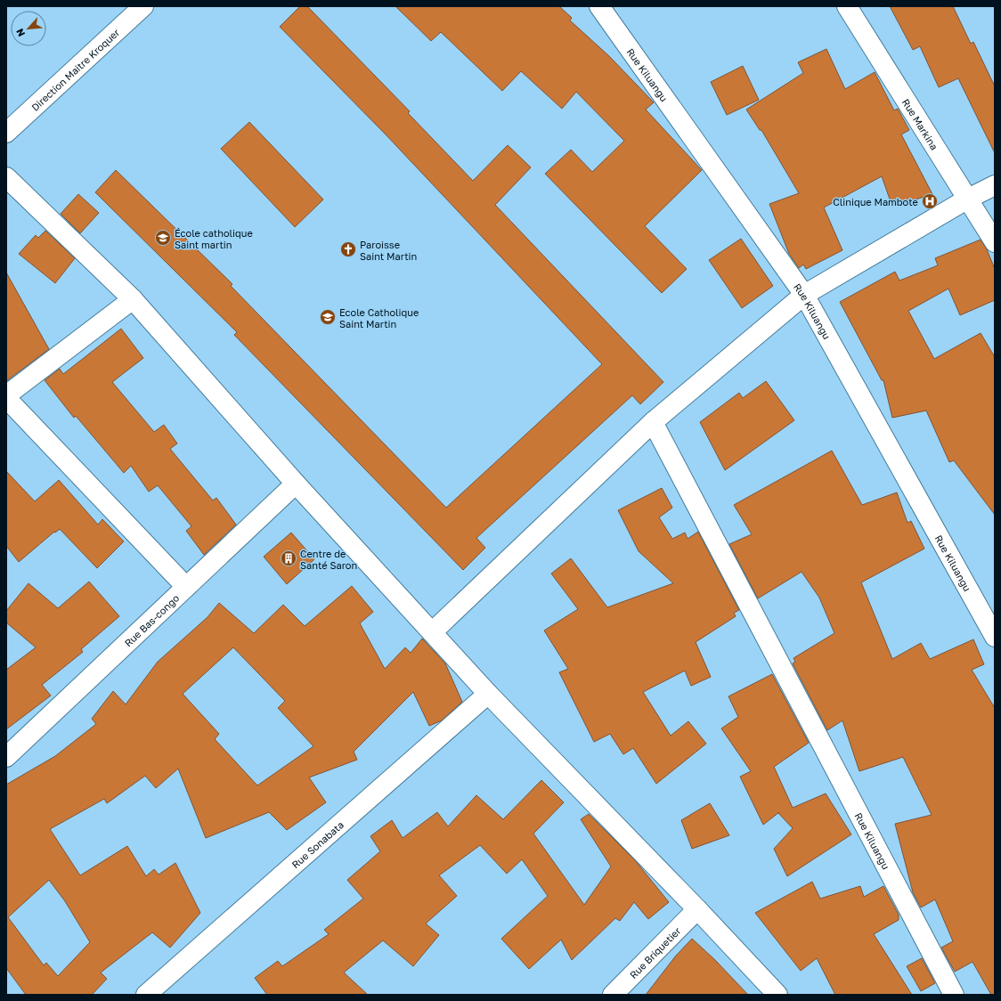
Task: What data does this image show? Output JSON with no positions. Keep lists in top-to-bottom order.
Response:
{
  "streets": {
    "street": [
      "Direction Maitre Kroquer",
      "Rue Kiluangu",
      "Rue Markina",
      "Rue Bas-congo",
      "Rue Sonabata",
      "Rue Briquetier"
    ]
  },
  "places": {
    "hospital": ["Clinique Mambote"],
    "school or university": ["École catholique Saint martin", "Ecole Catholique Saint Martin"],
    "church": ["Paroisse Saint Martin"],
    "building": ["Centre de Santé Saron"]
  },
  "north": "bottom left"
}
